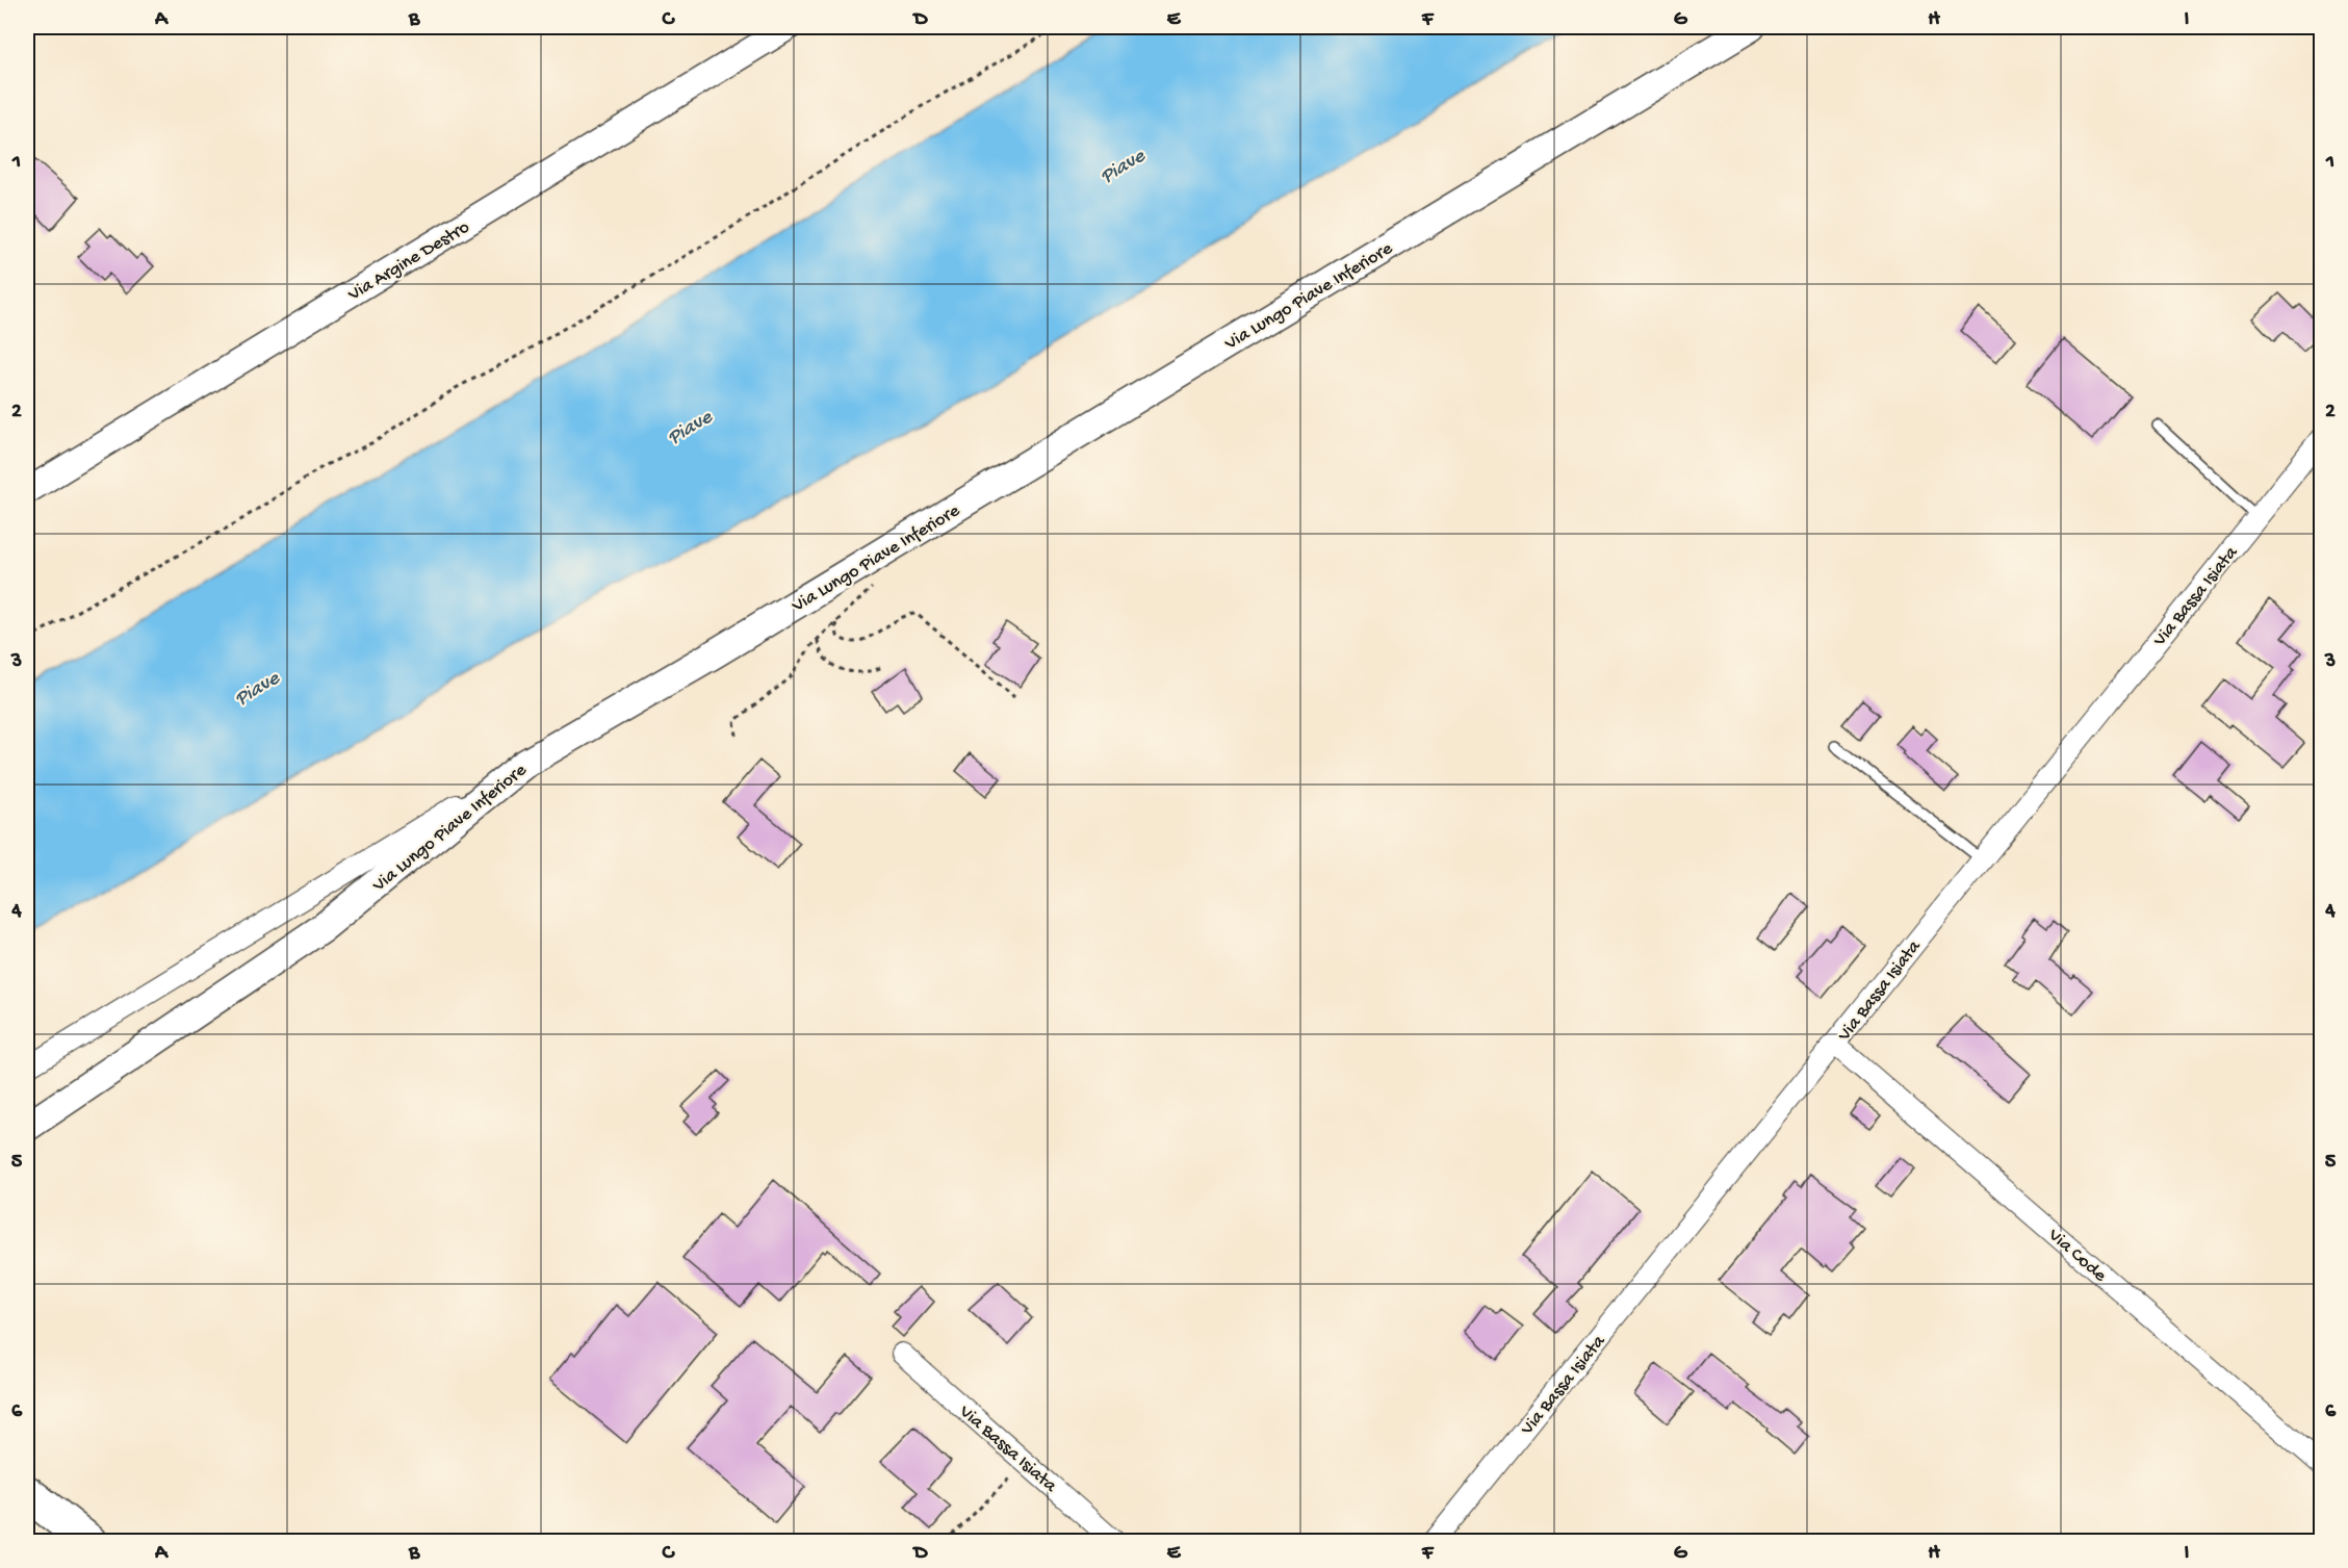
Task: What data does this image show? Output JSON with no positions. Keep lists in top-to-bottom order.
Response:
{
  "streets": {
    "main road": ["Via Lungo Piave Inferiore"],
    "street": ["Via Argine Destro", "Via Bassa Isiata", "Via Code"]
  },
  "crossings": [
    ["Via Bassa Isiata", "Via Code"]
  ],
  "water": ["Piave"],
  "grid": {
    "columns": [
      "A",
      "B",
      "C",
      "D",
      "E",
      "F",
      "G",
      "H",
      "I"
    ],
    "rows": [
      "1",
      "2",
      "3",
      "4",
      "5",
      "6"
    ]
  }
}
